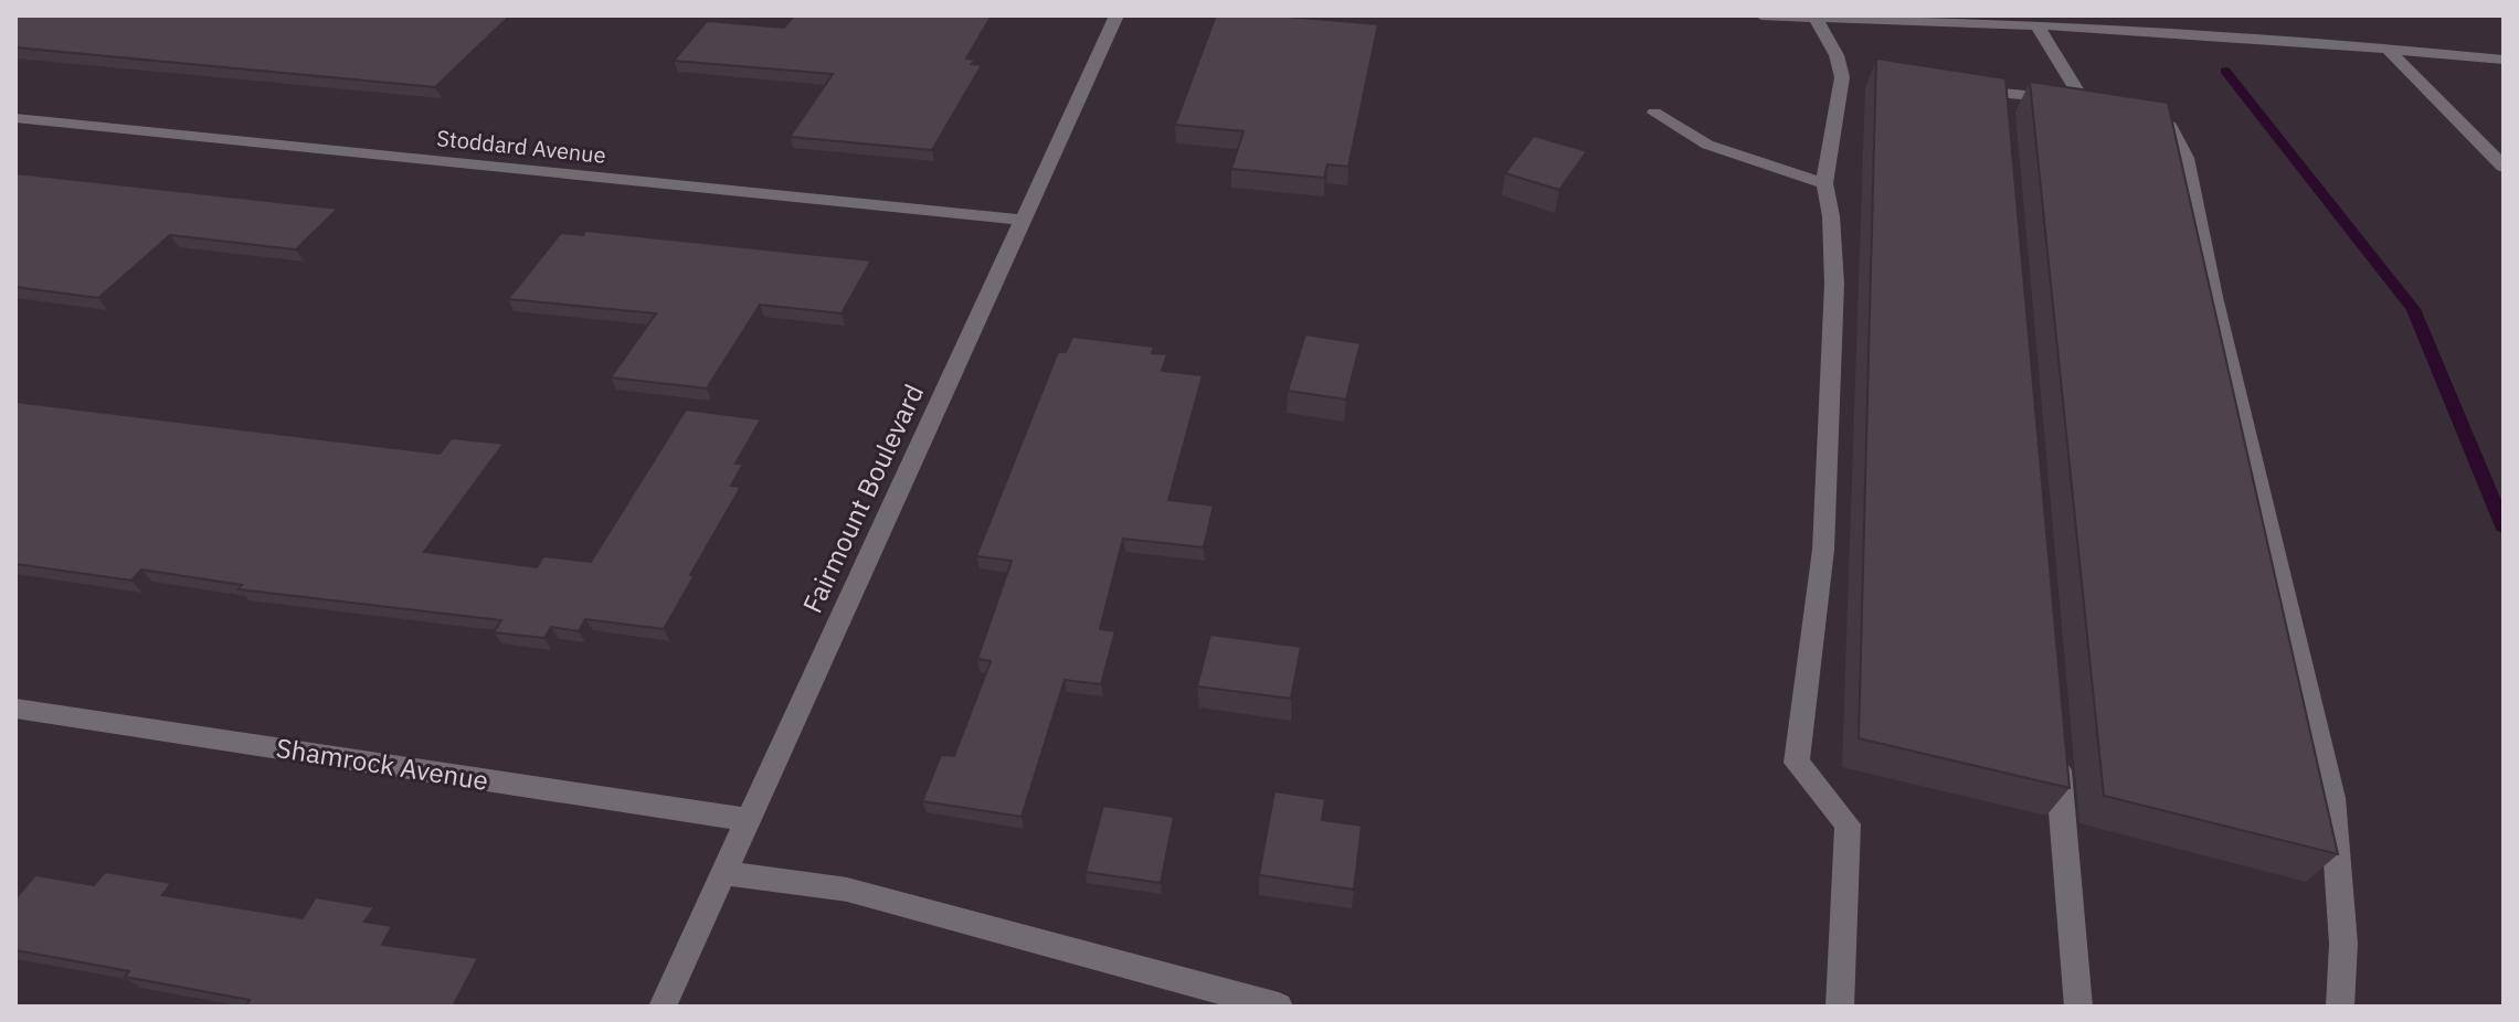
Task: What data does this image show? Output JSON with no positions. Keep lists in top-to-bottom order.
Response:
{
  "streets": {
    "street": ["Stoddard Avenue", "Fairmount Boulevard", "Shamrock Avenue"]
  },
  "crossings": [
    ["Stoddard Avenue", "Fairmount Boulevard"],
    ["Fairmount Boulevard", "Shamrock Avenue"]
  ]
}
